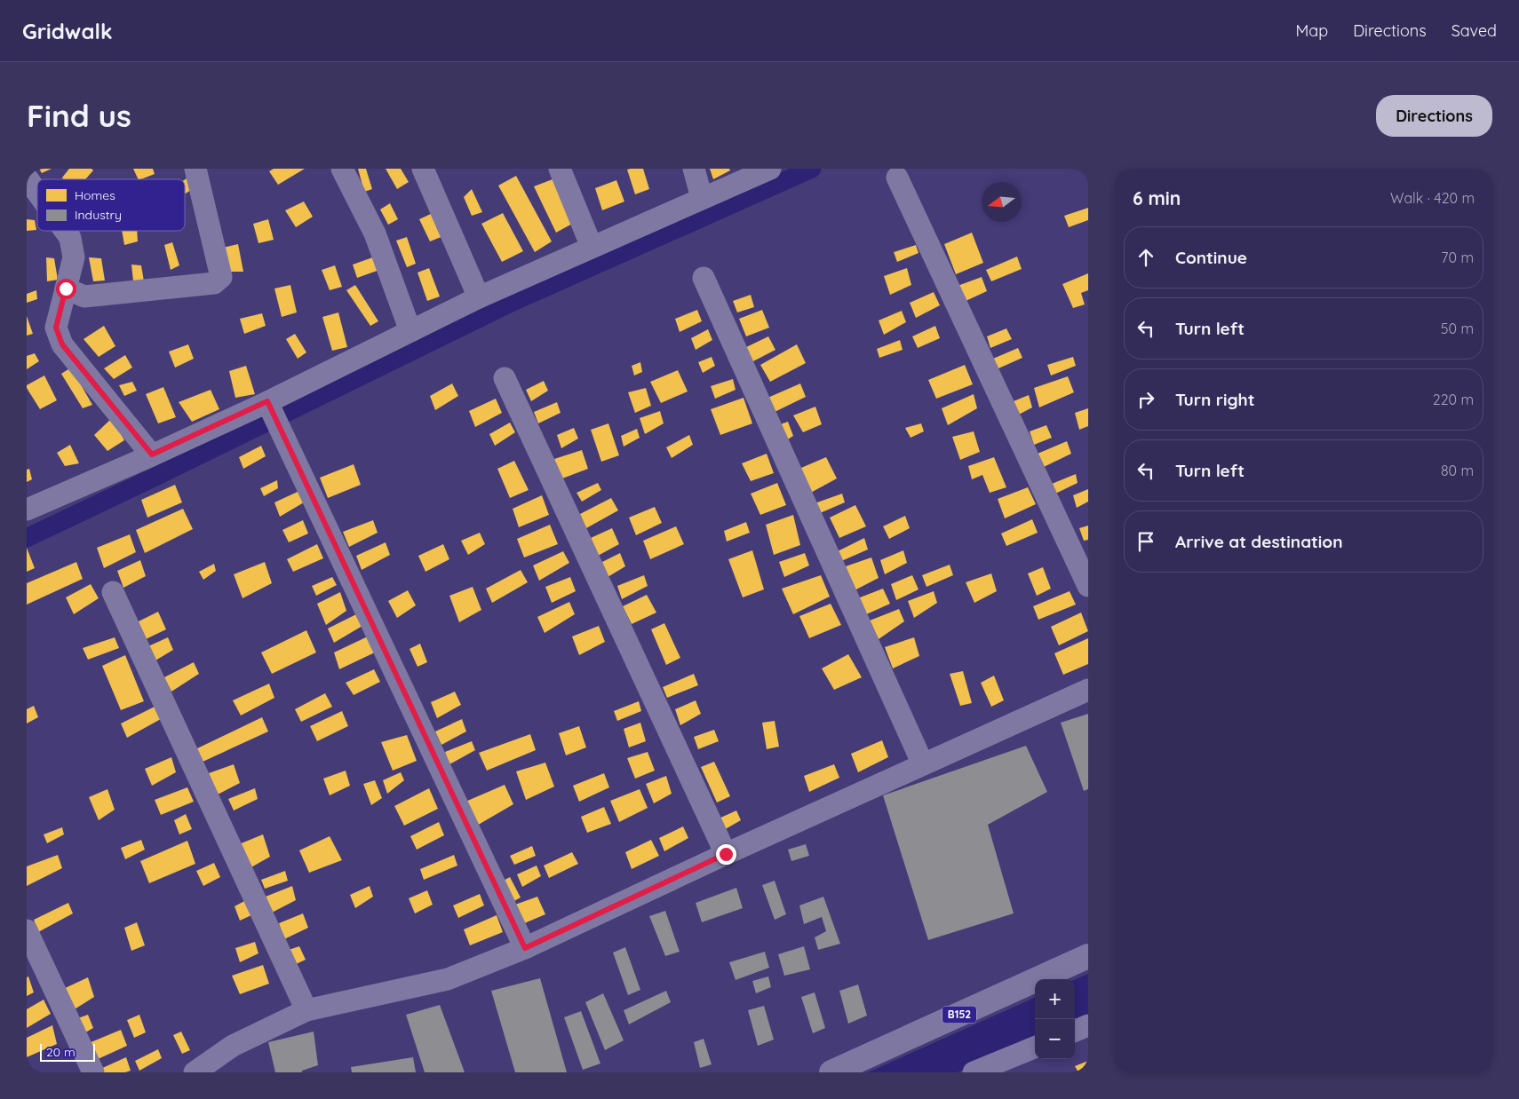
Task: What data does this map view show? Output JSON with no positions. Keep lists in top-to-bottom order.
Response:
{
  "streets": {
    "main road": ["B152"]
  },
  "legend": ["Homes", "Industry"],
  "scale_bar": "20 m",
  "north": "left",
  "page": {
    "header": "Gridwalk",
    "nav": ["Map", "Directions", "Saved"],
    "buttons": "Directions",
    "title": "Find us",
    "heading": ["6 min", "Walk · 420 m"],
    "list": [
      ["Continue", "70 m"],
      ["Turn left", "50 m"],
      ["Turn right", "220 m"],
      ["Turn left", "80 m"],
      "Arrive at destination"
    ],
    "map_buttons": ["+", "−"],
    "scale": "20 m"
  }
}
